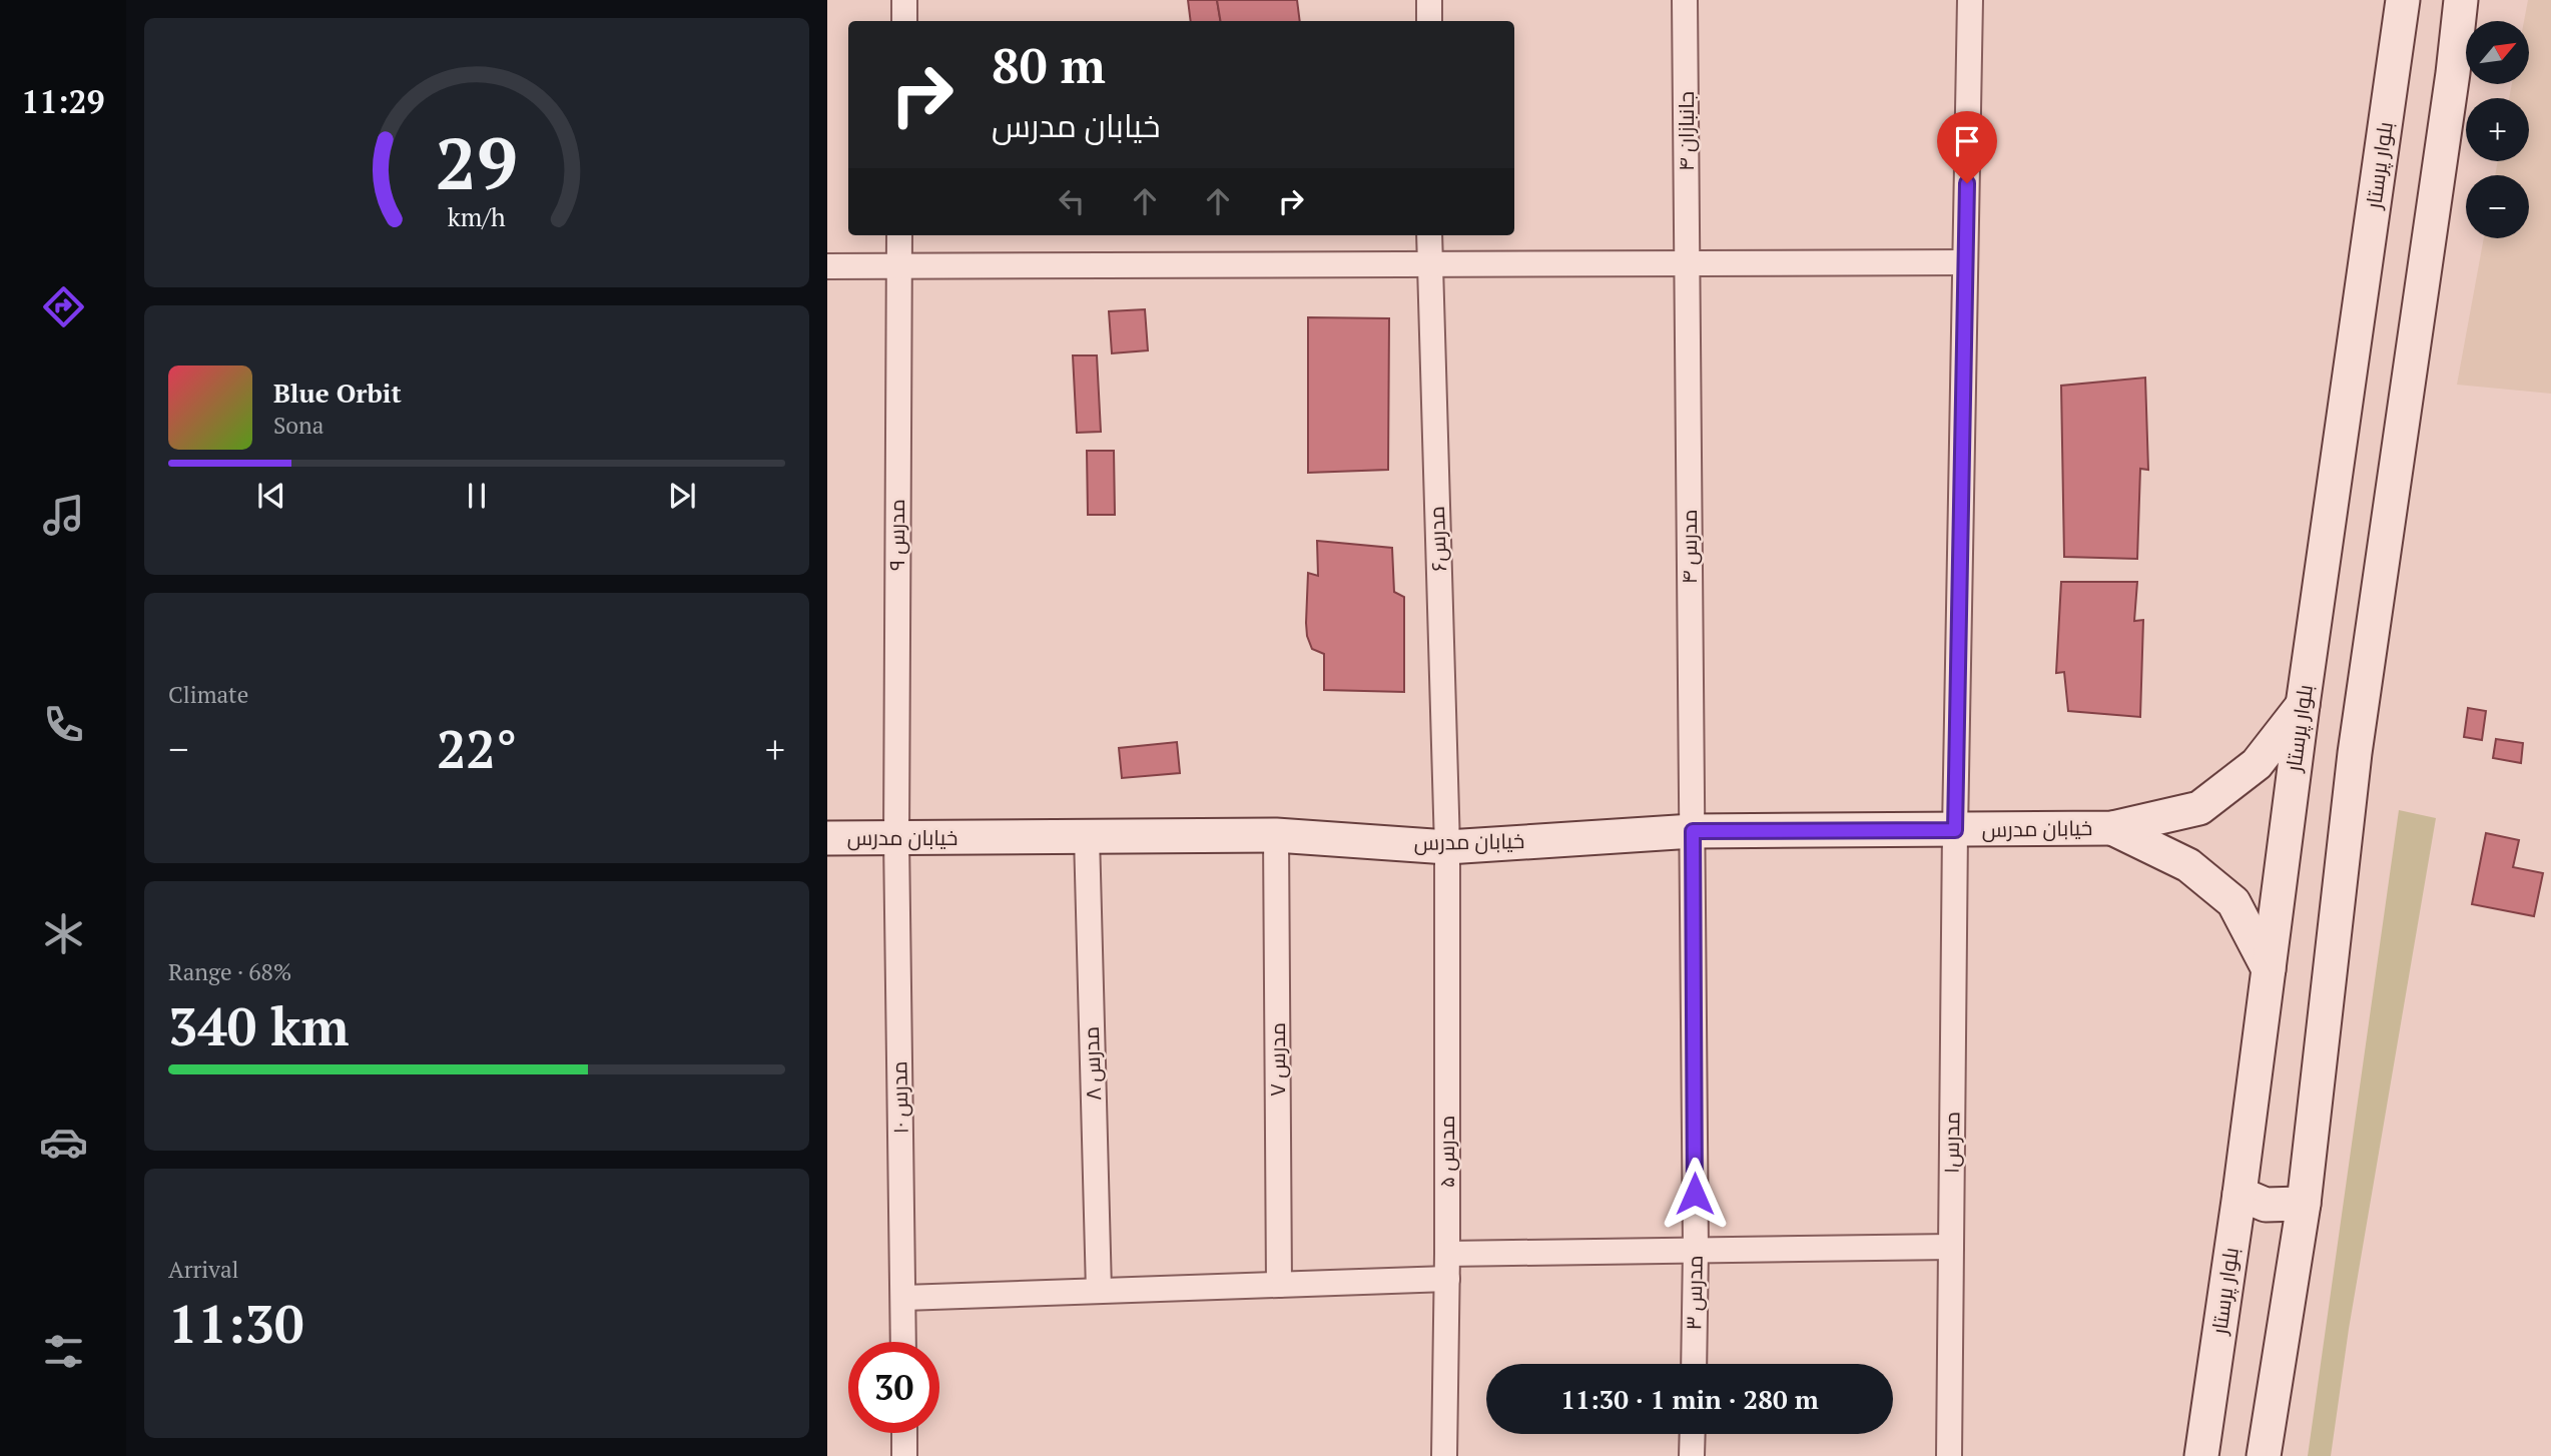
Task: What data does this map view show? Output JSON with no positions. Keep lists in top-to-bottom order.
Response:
{
  "streets": {
    "main road": ["بلوار پرستار", "خیابان مدرس"],
    "street": [
      "جانبازان ۴",
      "مدرس ۹",
      "مدرس۶",
      "مدرس ۴",
      "مدرس ۷",
      "مدرس ۸",
      "مدرس ۱۰",
      "مدرس۱",
      "مدرس ۵",
      "مدرس ۳"
    ]
  },
  "crossings": [
    ["جانبازان ۴", "مدرس ۴"],
    ["مدرس ۹", "خیابان مدرس"],
    ["مدرس ۹", "مدرس ۱۰"],
    ["مدرس۶", "خیابان مدرس"],
    ["مدرس۶", "مدرس ۵"],
    ["مدرس ۴", "خیابان مدرس"],
    ["مدرس ۴", "مدرس ۳"],
    ["خیابان مدرس", "مدرس ۷"],
    ["خیابان مدرس", "مدرس ۸"],
    ["خیابان مدرس", "مدرس ۱۰"],
    ["خیابان مدرس", "مدرس۱"],
    ["خیابان مدرس", "مدرس ۵"],
    ["خیابان مدرس", "مدرس ۳"]
  ],
  "north": "top right",
  "page": {
    "tabs": "11:29",
    "map_buttons": ["+", "−"],
    "turn": ["80 m", "خیابان مدرس"],
    "song": ["Blue Orbit", "Sona"],
    "tile": [
      "Climate",
      ["Range · 68%", "340 km"],
      ["Arrival", "11:30"]
    ],
    "heat": ["−", "22°", "+"],
    "limit": "30",
    "trip": "11:30 · 1 min · 280 m",
    "gauge": ["29", "km/h"]
  }
}
